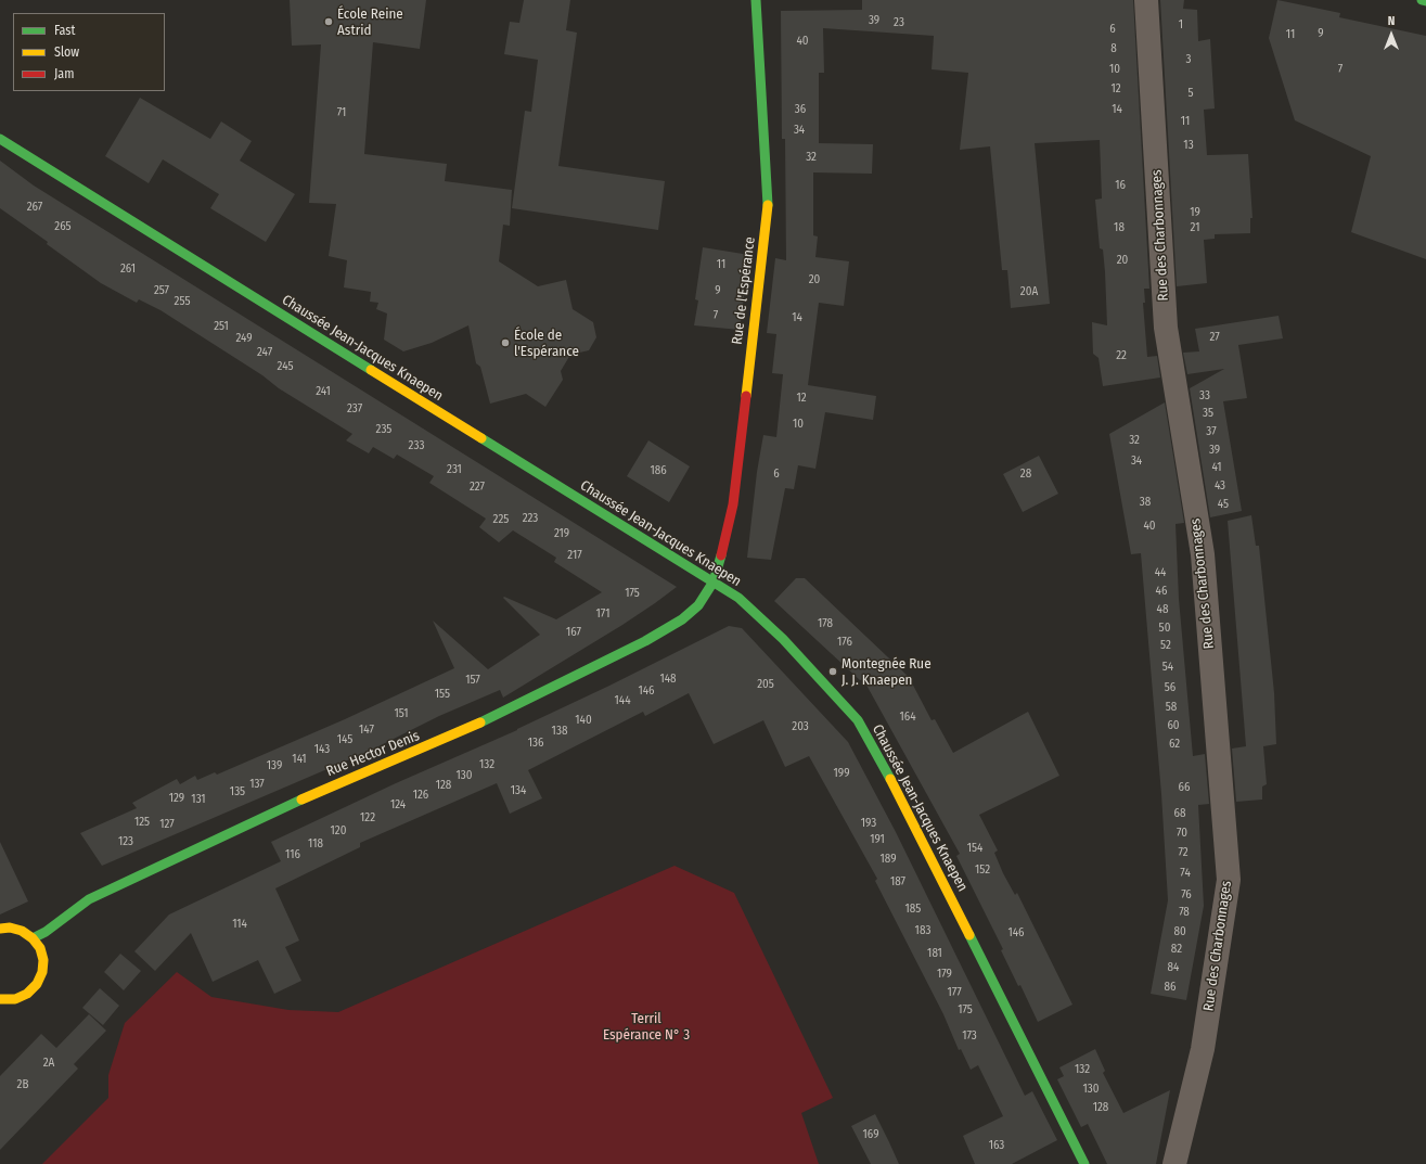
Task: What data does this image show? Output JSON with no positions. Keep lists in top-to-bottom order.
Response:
{
  "streets": {
    "street": [
      "Rue des Charbonnages",
      "Rue de l'Espérance",
      "Chaussée Jean-Jacques Knaepen",
      "Rue Hector Denis"
    ]
  },
  "crossings": [
    ["Rue de l'Espérance", "Chaussée Jean-Jacques Knaepen"],
    ["Rue de l'Espérance", "Rue Hector Denis"],
    ["Chaussée Jean-Jacques Knaepen", "Rue Hector Denis"]
  ],
  "parks": ["Terril Espérance N° 3"],
  "places": ["École Reine Astrid", "École de l'Espérance", "Montegnée Rue J. J. Knaepen"],
  "house_numbers": [
    "39",
    "23",
    "1",
    "6",
    "9",
    "11",
    "40",
    "8",
    "3",
    "10",
    "7",
    "12",
    "5",
    "36",
    "14",
    "71",
    "11",
    "34",
    "13",
    "32",
    "16",
    "267",
    "19",
    "265",
    "18",
    "21",
    "20",
    "11",
    "261",
    "20",
    "257",
    "9",
    "20A",
    "255",
    "7",
    "14",
    "251",
    "27",
    "249",
    "247",
    "22",
    "245",
    "241",
    "33",
    "12",
    "237",
    "35",
    "10",
    "235",
    "37",
    "32",
    "233",
    "39",
    "34",
    "41",
    "231",
    "186",
    "6",
    "28",
    "43",
    "227",
    "38",
    "45",
    "223",
    "225",
    "40",
    "219",
    "217",
    "44",
    "46",
    "175",
    "48",
    "171",
    "178",
    "50",
    "167",
    "176",
    "52",
    "54",
    "148",
    "157",
    "205",
    "56",
    "146",
    "155",
    "144",
    "58",
    "151",
    "164",
    "140",
    "60",
    "203",
    "147",
    "138",
    "145",
    "136",
    "62",
    "143",
    "141",
    "132",
    "139",
    "199",
    "130",
    "137",
    "128",
    "66",
    "134",
    "135",
    "126",
    "129",
    "131",
    "124",
    "68",
    "122",
    "125",
    "193",
    "127",
    "120",
    "70",
    "191",
    "123",
    "118",
    "154",
    "72",
    "116",
    "189",
    "152",
    "74",
    "187",
    "76",
    "185",
    "78",
    "114",
    "183",
    "80",
    "146",
    "82",
    "181",
    "84",
    "179",
    "86",
    "177",
    "175",
    "173",
    "2A",
    "132",
    "2B",
    "130",
    "128",
    "169",
    "163"
  ],
  "legend": ["Fast", "Slow", "Jam"],
  "north": "top"
}
